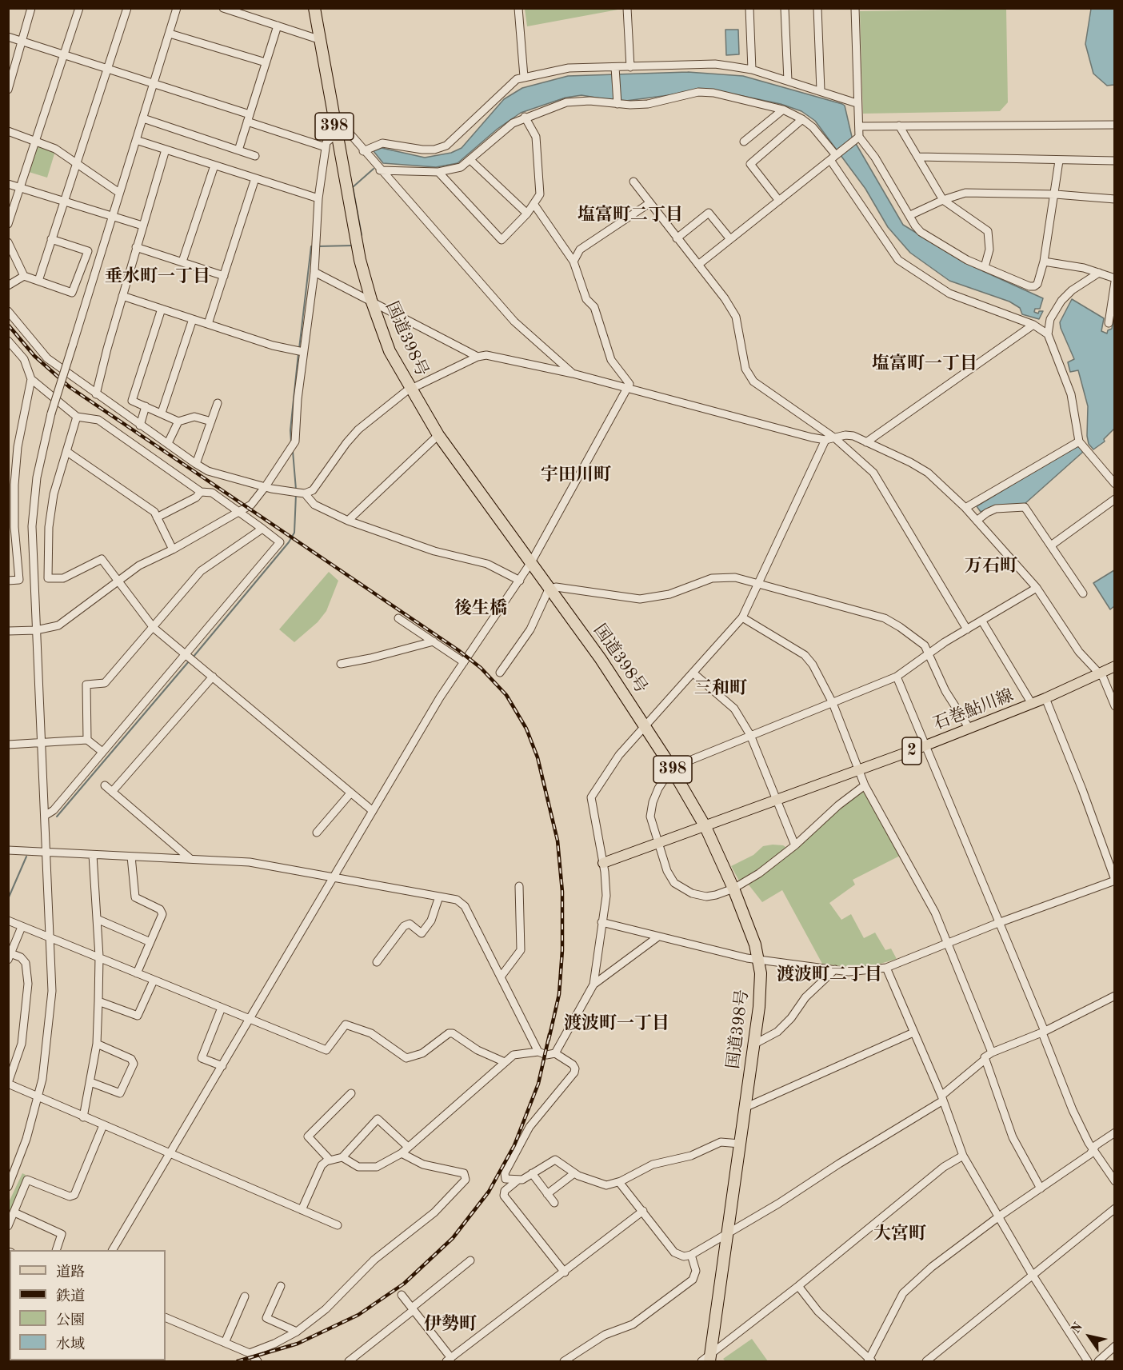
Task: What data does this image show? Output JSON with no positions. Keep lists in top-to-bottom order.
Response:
{
  "streets": {
    "highway": ["398", "国道398号"],
    "main road": ["石巻鮎川線", "2"]
  },
  "crossings": [
    ["国道398号", "石巻鮎川線"]
  ],
  "districts": [
    "塩富町二丁目",
    "垂水町一丁目",
    "塩富町一丁目",
    "宇田川町",
    "万石町",
    "後生橋",
    "三和町",
    "渡波町二丁目",
    "渡波町一丁目",
    "大宮町",
    "伊勢町"
  ],
  "legend": [
    "道路",
    "鉄道",
    "公園",
    "水域"
  ],
  "north": "top left"
}
